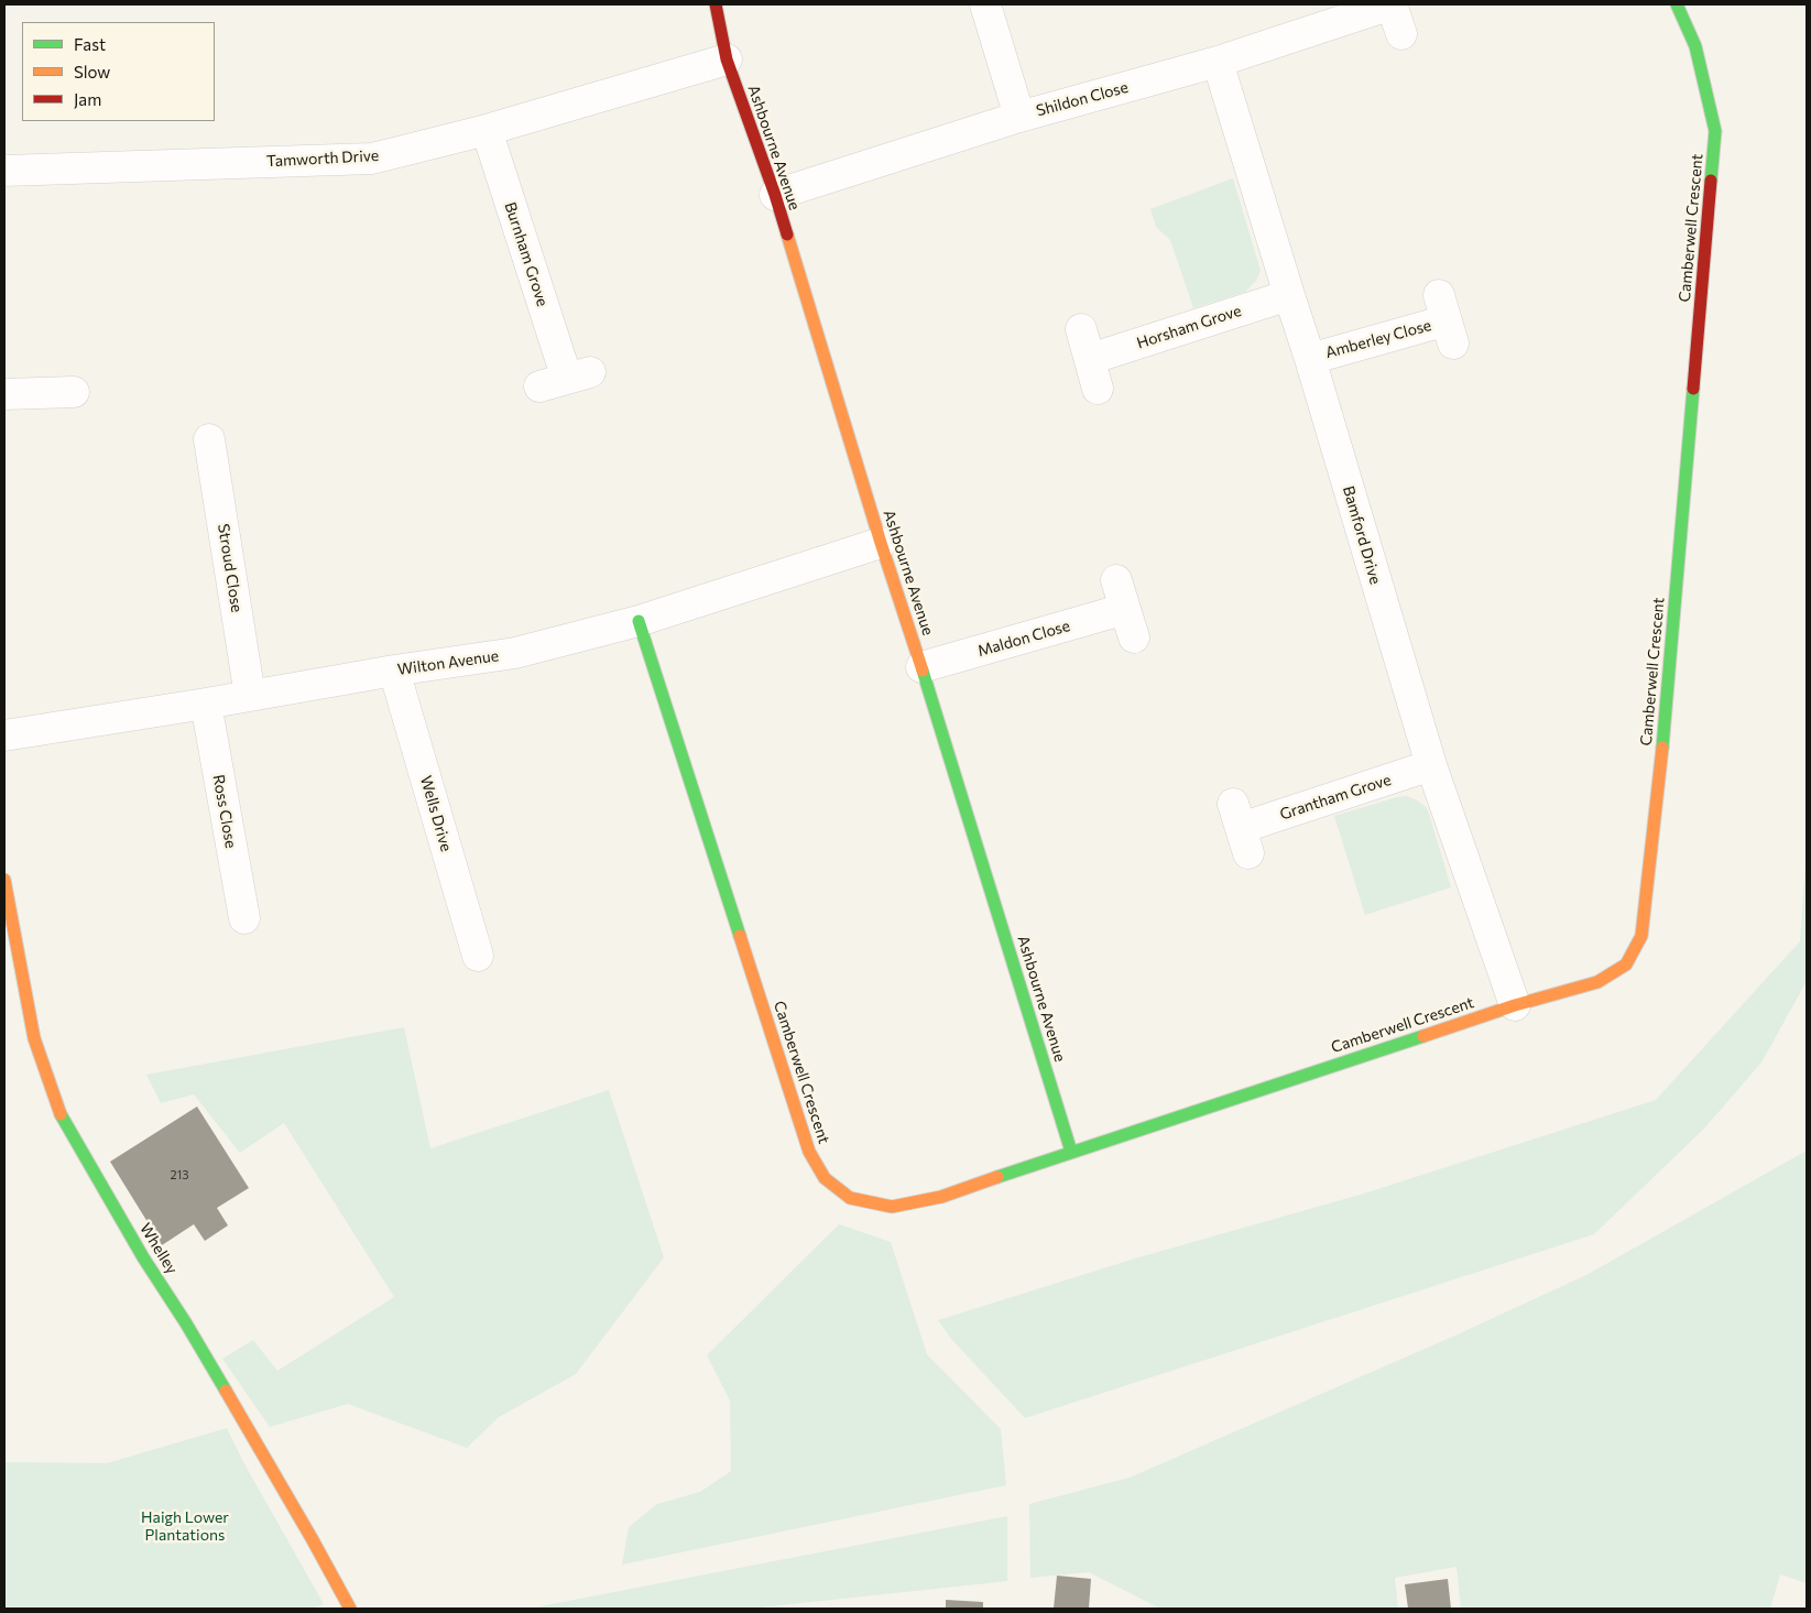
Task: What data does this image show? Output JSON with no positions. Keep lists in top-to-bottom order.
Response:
{
  "streets": {
    "street": [
      "Shildon Close",
      "Ashbourne Avenue",
      "Tamworth Drive",
      "Camberwell Crescent",
      "Burnham Grove",
      "Horsham Grove",
      "Amberley Close",
      "Bamford Drive",
      "Stroud Close",
      "Maldon Close",
      "Wilton Avenue",
      "Grantham Grove",
      "Ross Close",
      "Wells Drive",
      "Whelley"
    ]
  },
  "crossings": [
    ["Shildon Close", "Ashbourne Avenue"],
    ["Shildon Close", "Bamford Drive"],
    ["Ashbourne Avenue", "Tamworth Drive"],
    ["Ashbourne Avenue", "Camberwell Crescent"],
    ["Ashbourne Avenue", "Maldon Close"],
    ["Ashbourne Avenue", "Wilton Avenue"],
    ["Tamworth Drive", "Burnham Grove"],
    ["Camberwell Crescent", "Bamford Drive"],
    ["Camberwell Crescent", "Wilton Avenue"],
    ["Horsham Grove", "Bamford Drive"],
    ["Amberley Close", "Bamford Drive"],
    ["Bamford Drive", "Grantham Grove"],
    ["Stroud Close", "Wilton Avenue"],
    ["Wilton Avenue", "Ross Close"],
    ["Wilton Avenue", "Wells Drive"]
  ],
  "parks": ["Haigh Lower Plantations"],
  "house_numbers": ["213"],
  "legend": ["Fast", "Slow", "Jam"]
}
